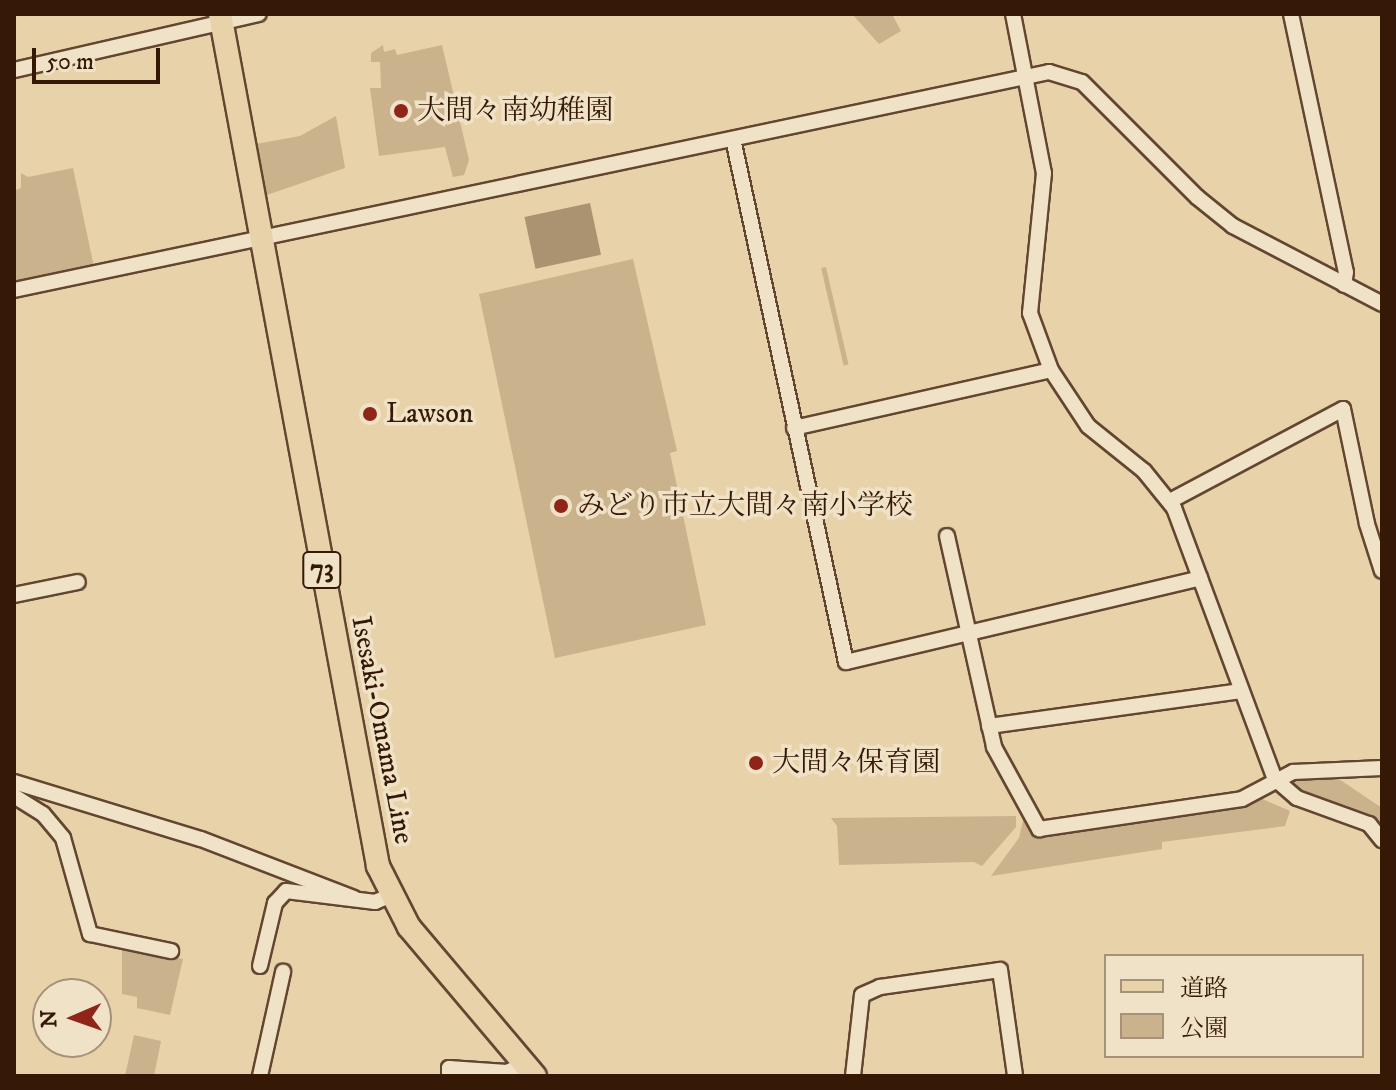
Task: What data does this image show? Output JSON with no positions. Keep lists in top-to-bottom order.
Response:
{
  "streets": {
    "main road": ["73", "Isesaki-Omama Line"]
  },
  "places": [
    "大間々南幼稚園",
    "Lawson",
    "みどり市立大間々南小学校",
    "大間々保育園"
  ],
  "legend": ["道路", "公園"],
  "scale_bar": "50 m",
  "north": "left"
}
